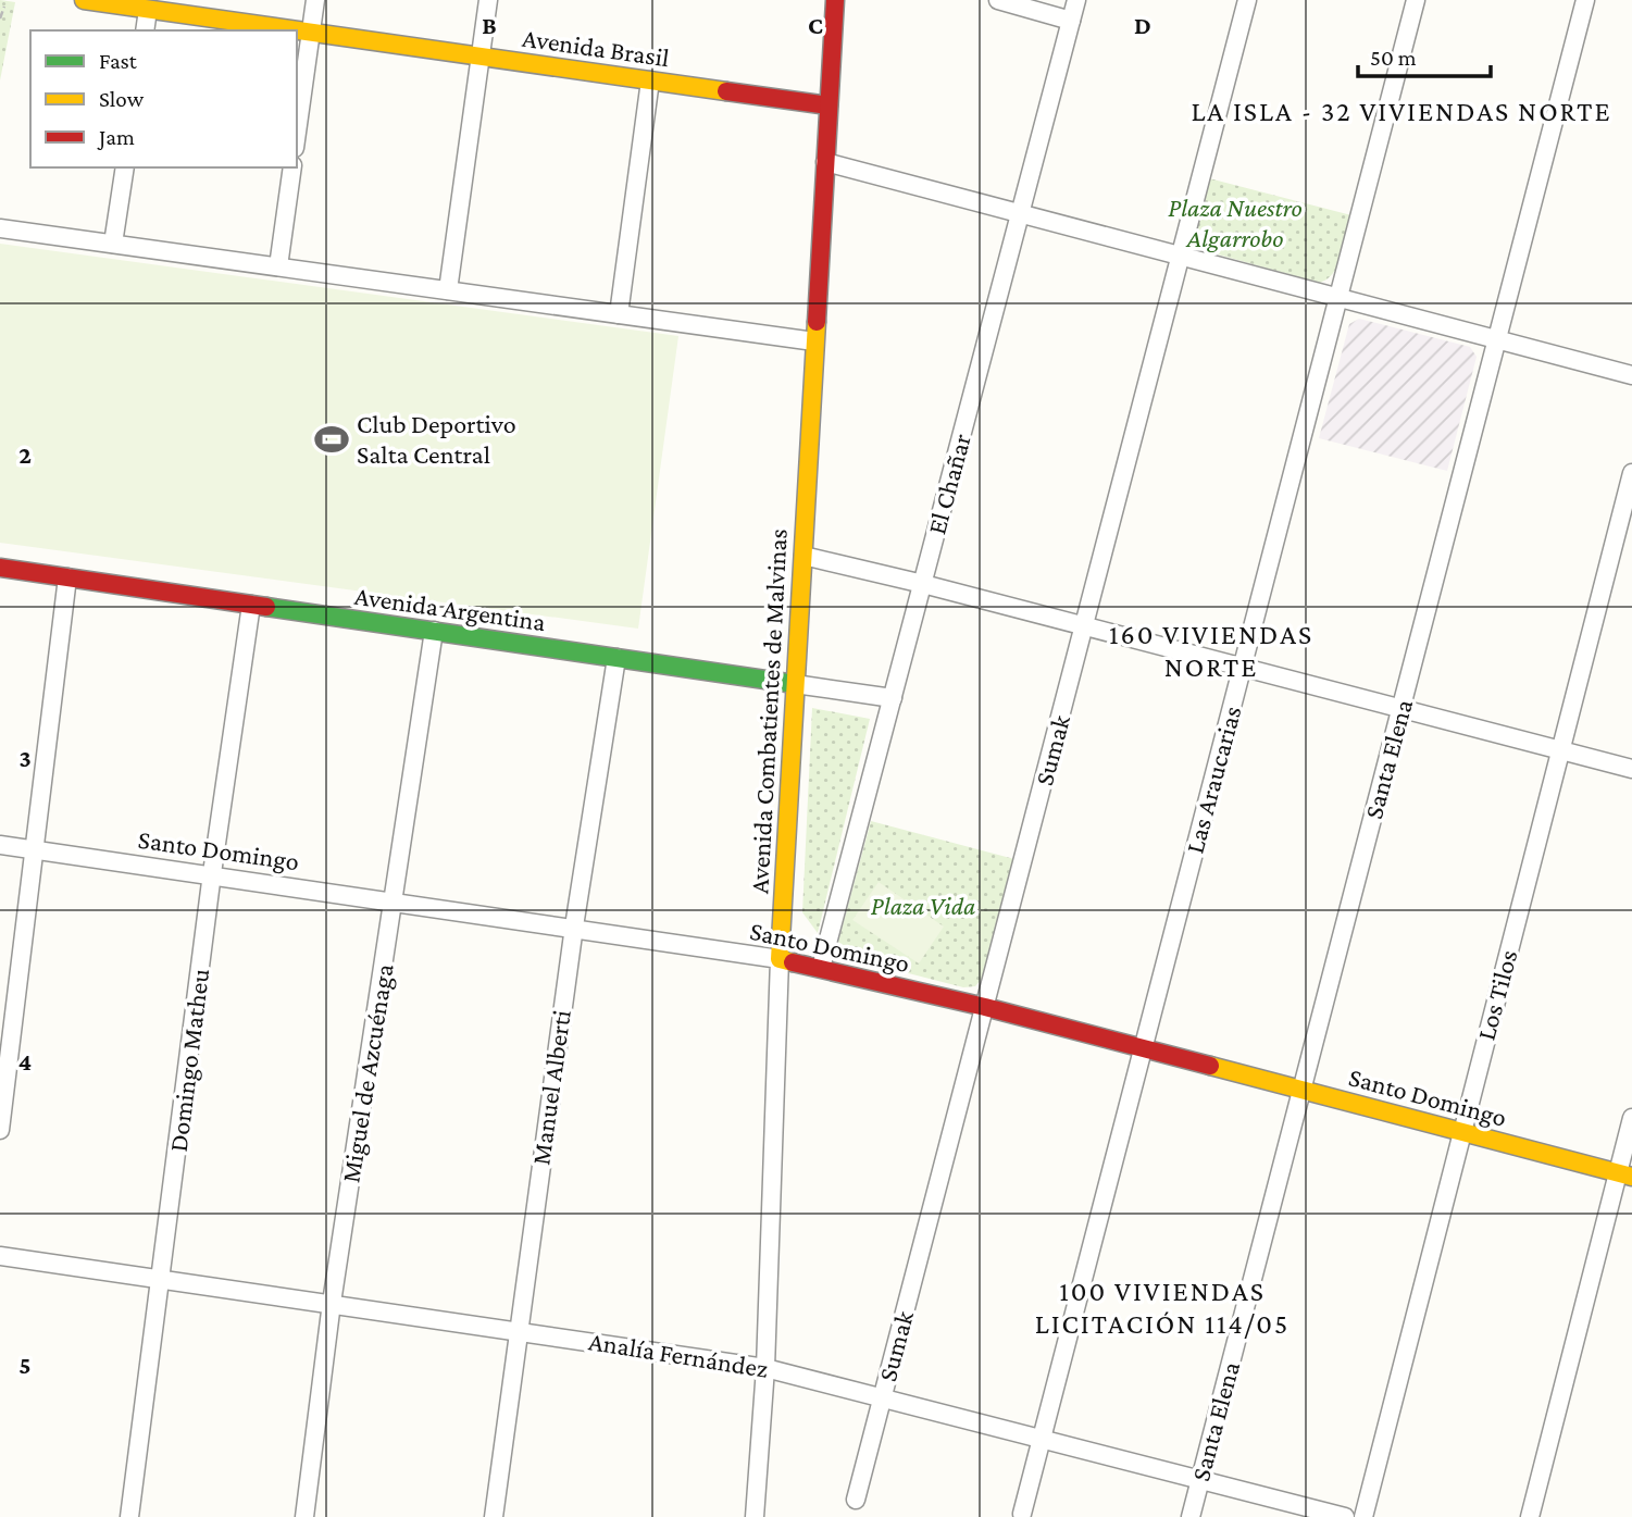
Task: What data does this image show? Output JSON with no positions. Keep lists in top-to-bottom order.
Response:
{
  "streets": {
    "street": [
      "Avenida Brasil",
      "El Chañar",
      "Avenida Argentina",
      "Avenida Combatientes de Malvinas",
      "Sumak",
      "Santa Elena",
      "Las Araucarias",
      "Santo Domingo",
      "Los Tilos",
      "Domingo Matheu",
      "Miguel de Azcuénaga",
      "Manuel Alberti",
      "Analía Fernández"
    ]
  },
  "crossings": [
    ["Avenida Brasil", "Avenida Combatientes de Malvinas"],
    ["El Chañar", "Avenida Argentina"],
    ["El Chañar", "Santo Domingo"],
    ["Avenida Argentina", "Avenida Combatientes de Malvinas"],
    ["Avenida Argentina", "Domingo Matheu"],
    ["Avenida Argentina", "Miguel de Azcuénaga"],
    ["Avenida Argentina", "Manuel Alberti"],
    ["Avenida Combatientes de Malvinas", "Santo Domingo"],
    ["Avenida Combatientes de Malvinas", "Analía Fernández"],
    ["Sumak", "Santo Domingo"],
    ["Sumak", "Analía Fernández"],
    ["Santa Elena", "Santo Domingo"],
    ["Santa Elena", "Analía Fernández"],
    ["Las Araucarias", "Santo Domingo"],
    ["Las Araucarias", "Analía Fernández"],
    ["Santo Domingo", "Los Tilos"],
    ["Santo Domingo", "Domingo Matheu"],
    ["Santo Domingo", "Miguel de Azcuénaga"],
    ["Santo Domingo", "Manuel Alberti"],
    ["Domingo Matheu", "Analía Fernández"],
    ["Miguel de Azcuénaga", "Analía Fernández"],
    ["Manuel Alberti", "Analía Fernández"]
  ],
  "districts": ["LA ISLA - 32 VIVIENDAS NORTE", "160 VIVIENDAS NORTE", "100 VIVIENDAS LICITACIÓN 114/05"],
  "parks": ["Plaza Nuestro Algarrobo", "Plaza Vida"],
  "places": {
    "sports": ["Club Deportivo Salta Central"]
  },
  "legend": ["Fast", "Slow", "Jam"],
  "scale_bar": "50 m",
  "grid": {
    "columns": ["B", "C", "D"],
    "rows": [
      "2",
      "3",
      "4",
      "5"
    ]
  }
}
